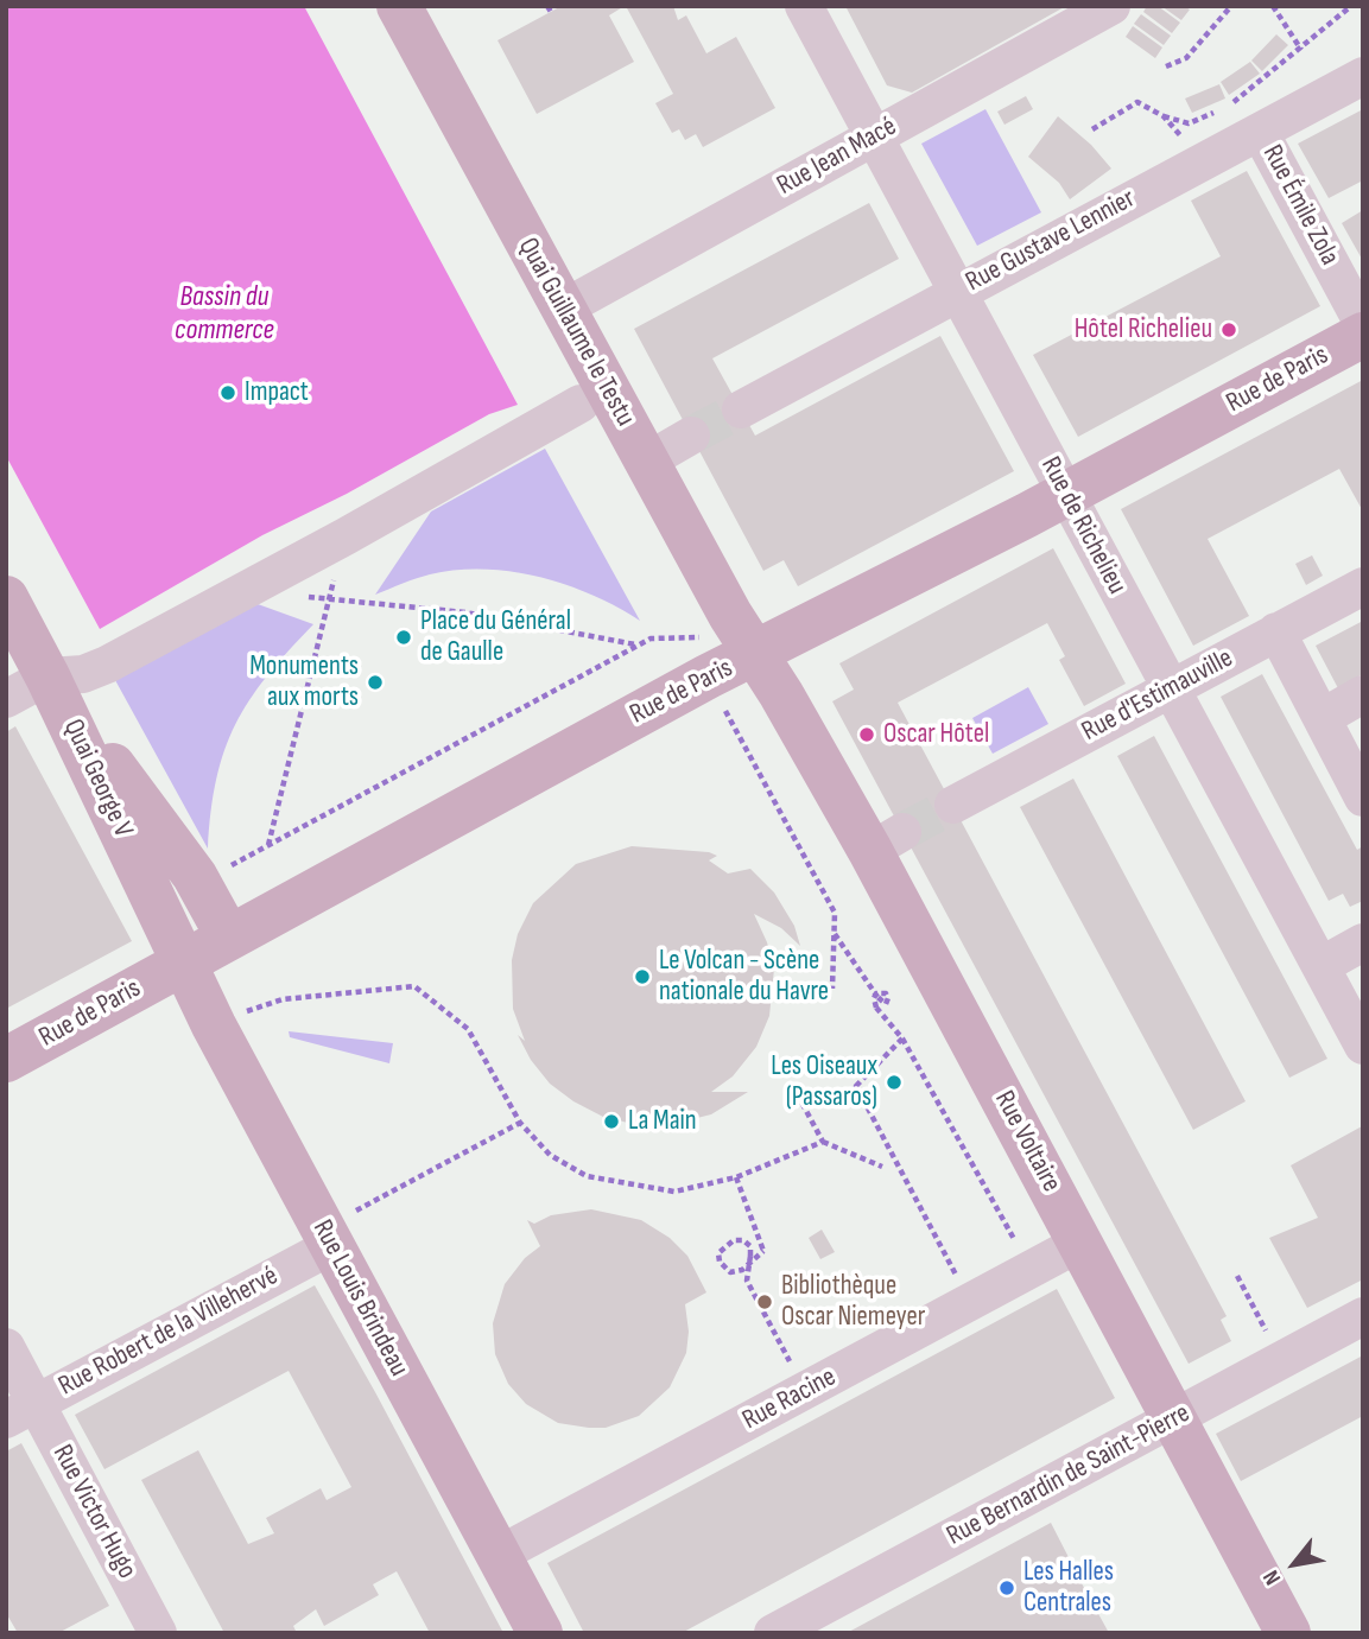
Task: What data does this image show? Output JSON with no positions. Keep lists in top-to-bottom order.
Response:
{
  "streets": {
    "main road": [
      "Quai Guillaume le Testu",
      "Rue de Paris",
      "Quai George V",
      "Rue Voltaire",
      "Rue Louis Brindeau"
    ],
    "street": [
      "Rue Jean Macé",
      "Rue Émile Zola",
      "Rue Gustave Lennier",
      "Rue de Richelieu",
      "Rue d'Estimauville",
      "Rue Robert de la Villehervé",
      "Rue Racine",
      "Rue Bernardin de Saint-Pierre",
      "Rue Victor Hugo"
    ]
  },
  "crossings": [
    ["Rue Jean Macé", "Quai Guillaume le Testu"],
    ["Rue Jean Macé", "Rue de Richelieu"],
    ["Rue Émile Zola", "Rue Gustave Lennier"],
    ["Rue Gustave Lennier", "Rue de Richelieu"],
    ["Quai Guillaume le Testu", "Rue de Paris"],
    ["Quai Guillaume le Testu", "Rue Voltaire"],
    ["Rue de Paris", "Rue de Richelieu"],
    ["Rue de Paris", "Quai George V"],
    ["Rue de Paris", "Rue Voltaire"],
    ["Rue de Paris", "Rue Louis Brindeau"],
    ["Rue de Richelieu", "Rue d'Estimauville"],
    ["Quai George V", "Rue Louis Brindeau"],
    ["Rue Voltaire", "Rue Racine"],
    ["Rue Voltaire", "Rue Bernardin de Saint-Pierre"],
    ["Rue Louis Brindeau", "Rue Robert de la Villehervé"],
    ["Rue Louis Brindeau", "Rue Racine"],
    ["Rue Robert de la Villehervé", "Rue Victor Hugo"]
  ],
  "water": ["Bassin du commerce"],
  "places": [
    "Hôtel Richelieu",
    "Impact",
    "Place du Général de Gaulle",
    "Monuments aux morts",
    "Oscar Hôtel",
    "Le Volcan - Scène nationale du Havre",
    "Les Oiseaux (Passaros)",
    "La Main",
    "Bibliothèque Oscar Niemeyer",
    "Les Halles Centrales"
  ],
  "north": "bottom left"
}
